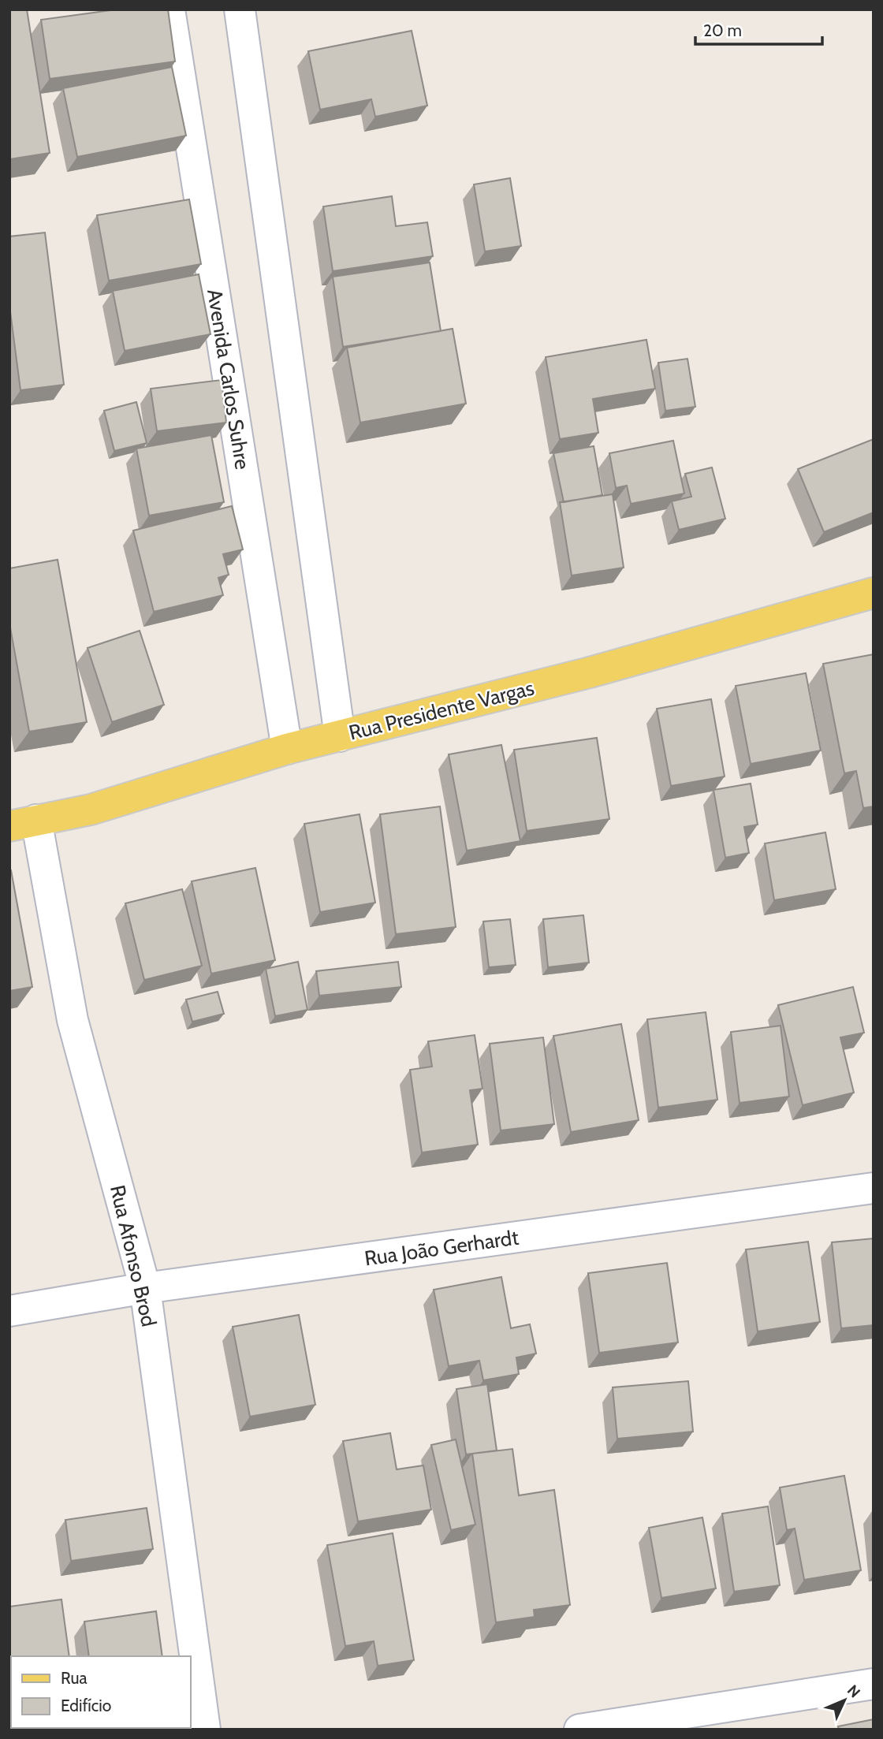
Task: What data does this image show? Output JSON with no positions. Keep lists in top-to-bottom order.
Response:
{
  "streets": {
    "main road": ["Rua Presidente Vargas"],
    "street": ["Avenida Carlos Suhre", "Rua João Gerhardt", "Rua Afonso Brod"]
  },
  "crossings": [
    ["Avenida Carlos Suhre", "Rua Presidente Vargas"],
    ["Rua Presidente Vargas", "Rua Afonso Brod"],
    ["Rua João Gerhardt", "Rua Afonso Brod"]
  ],
  "legend": ["Rua", "Edifício"],
  "scale_bar": "20 m",
  "north": "top right"
}
